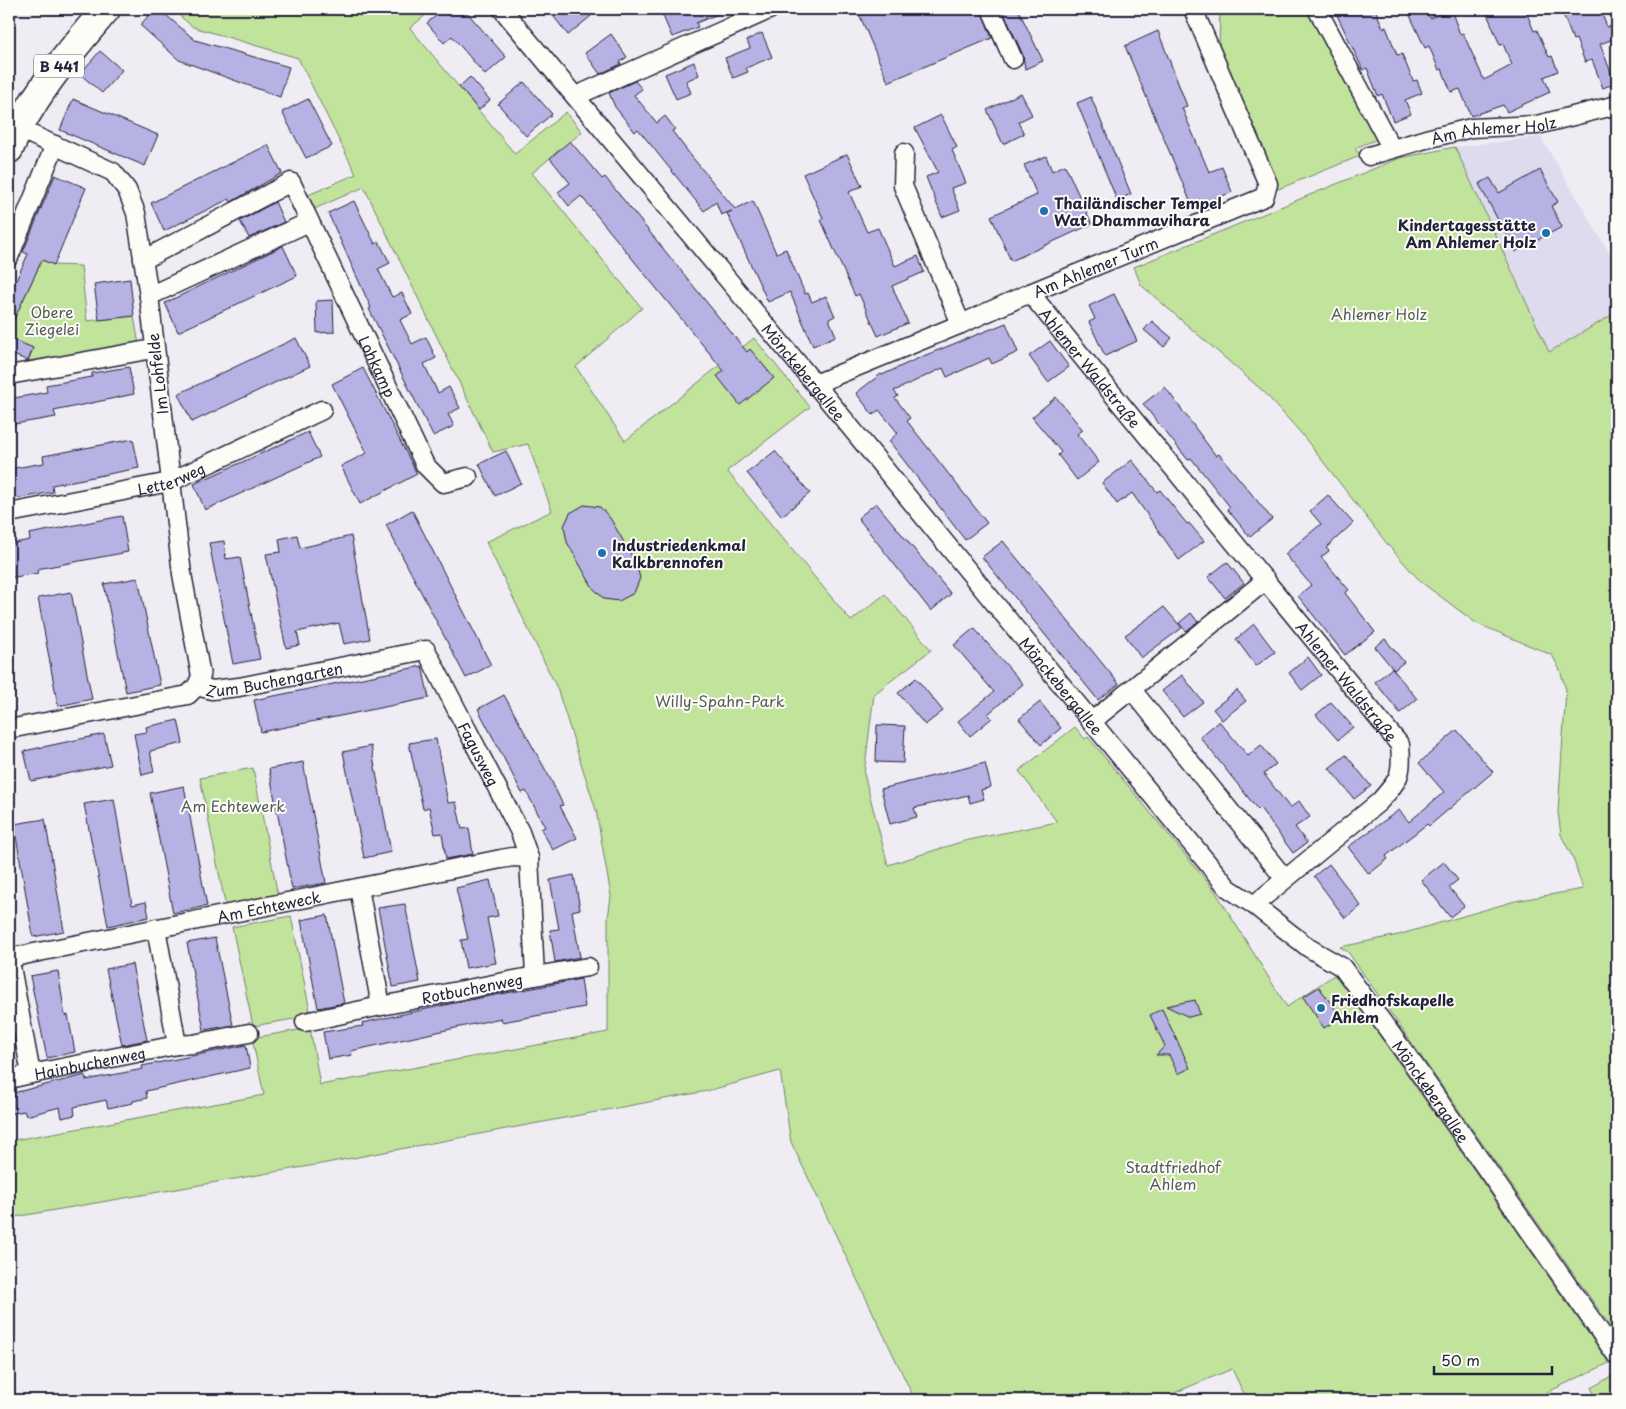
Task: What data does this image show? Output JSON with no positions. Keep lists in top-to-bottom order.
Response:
{
  "streets": {
    "main road": ["B 441"],
    "street": [
      "Am Ahlemer Holz",
      "Am Ahlemer Turm",
      "Lohkamp",
      "Ahlemer Waldstraße",
      "Mönckebergallee",
      "Im Lohfelde",
      "Letterweg",
      "Zum Buchengarten",
      "Fagusweg",
      "Am Echteweck",
      "Rotbuchenweg",
      "Hainbuchenweg"
    ]
  },
  "crossings": [
    ["B 441", "Im Lohfelde"],
    ["Am Ahlemer Turm", "Ahlemer Waldstraße"],
    ["Am Ahlemer Turm", "Mönckebergallee"],
    ["Lohkamp", "Im Lohfelde"],
    ["Ahlemer Waldstraße", "Mönckebergallee"],
    ["Im Lohfelde", "Letterweg"],
    ["Im Lohfelde", "Zum Buchengarten"],
    ["Zum Buchengarten", "Fagusweg"],
    ["Fagusweg", "Am Echteweck"],
    ["Fagusweg", "Rotbuchenweg"],
    ["Am Echteweck", "Rotbuchenweg"],
    ["Am Echteweck", "Hainbuchenweg"]
  ],
  "parks": [
    "Obere Ziegelei",
    "Ahlemer Holz",
    "Willy-Spahn-Park",
    "Am Echtewerk",
    "Stadtfriedhof Ahlem"
  ],
  "places": [
    "Thailändischer Tempel Wat Dhammavihara",
    "Kindertagesstätte Am Ahlemer Holz",
    "Industriedenkmal Kalkbrennofen",
    "Friedhofskapelle Ahlem"
  ],
  "scale_bar": "50 m"
}
